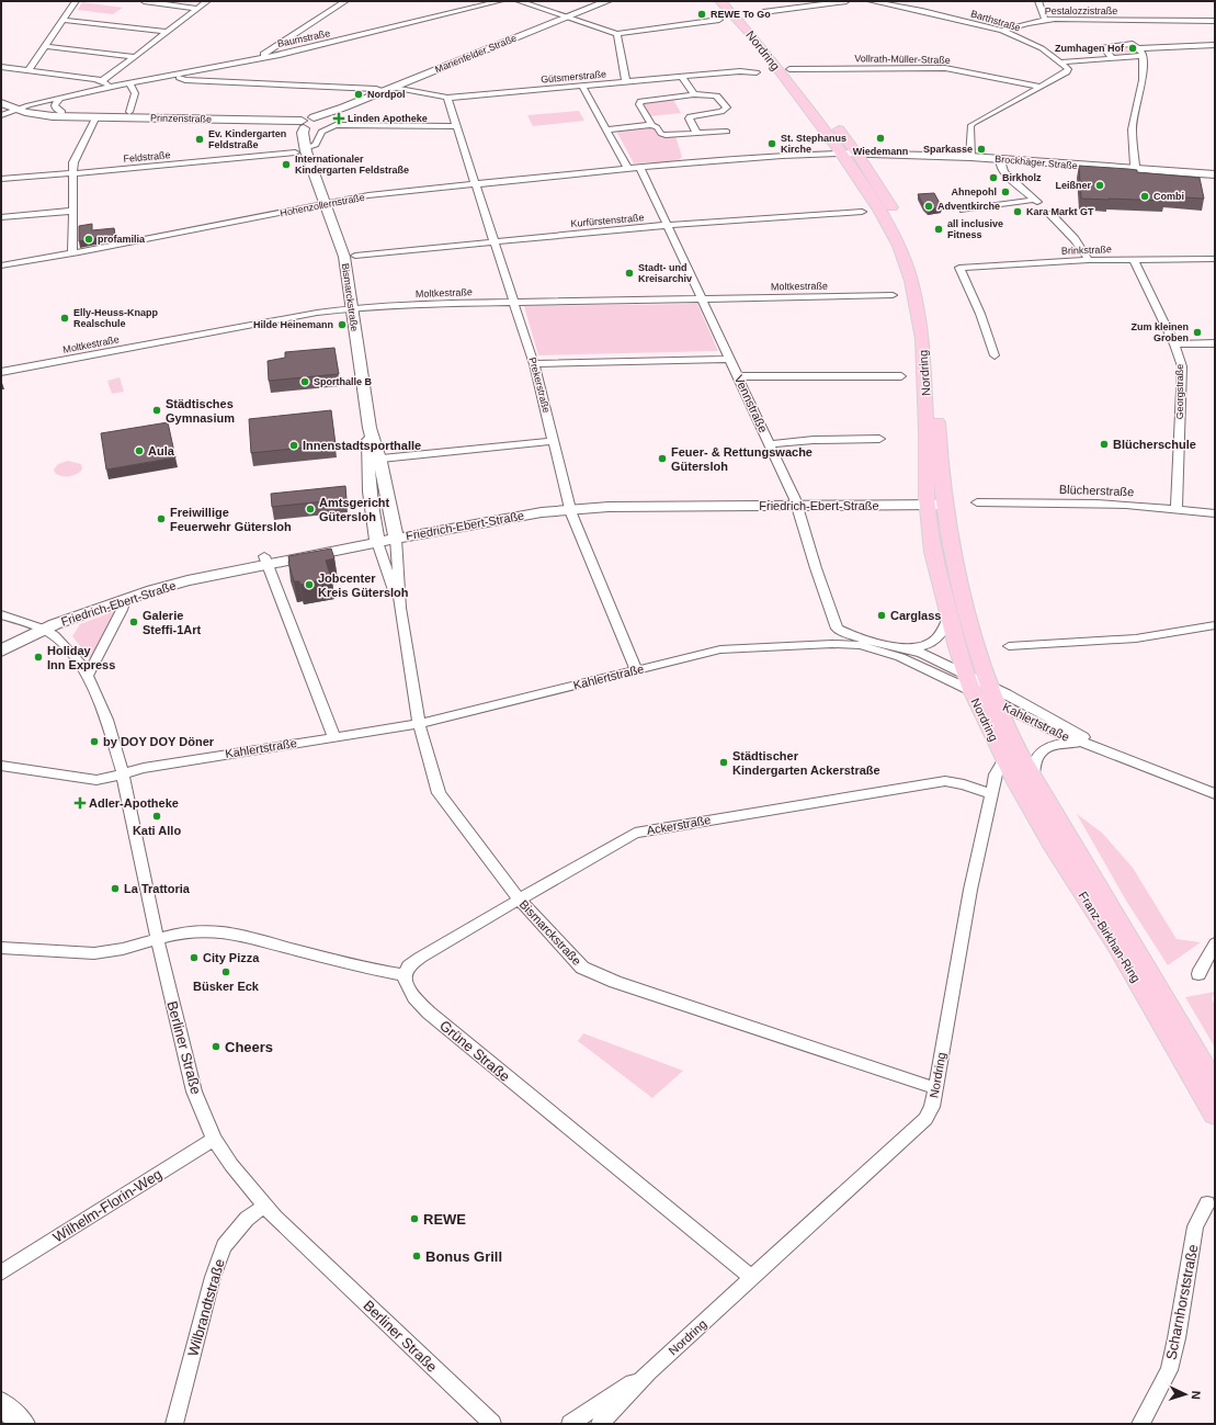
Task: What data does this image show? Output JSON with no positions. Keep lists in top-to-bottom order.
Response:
{
  "streets": {
    "main road": ["Nordring", "Franz-Birkhan-Ring"],
    "street": [
      "Pestalozzistraße",
      "Barthstraße",
      "Baumstraße",
      "Marienfelder Straße",
      "Vollrath-Müller-Straße",
      "Gütsmerstraße",
      "Prinzenstraße",
      "Feldstraße",
      "Brockhäger Straße",
      "Hohenzollernstraße",
      "Kurfürstenstraße",
      "Brinkstraße",
      "Moltkestraße",
      "Bismarckstraße",
      "Prekerstraße",
      "Georgstraße",
      "Vennstraße",
      "Blücherstraße",
      "Friedrich-Ebert-Straße",
      "Kahlertstraße",
      "Ackerstraße",
      "Berliner Straße",
      "Grüne Straße",
      "Wilhelm-Florin-Weg",
      "Scharnhorststraße",
      "Wilbrandtstraße"
    ]
  },
  "crossings": [
    ["Pestalozzistraße", "Barthstraße"],
    ["Baumstraße", "Prinzenstraße"],
    ["Nordring", "Vollrath-Müller-Straße"],
    ["Nordring", "Brockhäger Straße"],
    ["Nordring", "Hohenzollernstraße"],
    ["Nordring", "Bismarckstraße"],
    ["Nordring", "Friedrich-Ebert-Straße"],
    ["Nordring", "Kahlertstraße"],
    ["Nordring", "Ackerstraße"],
    ["Nordring", "Franz-Birkhan-Ring"],
    ["Nordring", "Grüne Straße"],
    ["Marienfelder Straße", "Gütsmerstraße"],
    ["Marienfelder Straße", "Prinzenstraße"],
    ["Gütsmerstraße", "Prekerstraße"],
    ["Feldstraße", "Bismarckstraße"],
    ["Brockhäger Straße", "Hohenzollernstraße"],
    ["Hohenzollernstraße", "Bismarckstraße"],
    ["Hohenzollernstraße", "Prekerstraße"],
    ["Hohenzollernstraße", "Vennstraße"],
    ["Kurfürstenstraße", "Prekerstraße"],
    ["Kurfürstenstraße", "Vennstraße"],
    ["Brinkstraße", "Georgstraße"],
    ["Moltkestraße", "Bismarckstraße"],
    ["Moltkestraße", "Prekerstraße"],
    ["Moltkestraße", "Vennstraße"],
    ["Bismarckstraße", "Friedrich-Ebert-Straße"],
    ["Bismarckstraße", "Kahlertstraße"],
    ["Bismarckstraße", "Ackerstraße"],
    ["Prekerstraße", "Friedrich-Ebert-Straße"],
    ["Prekerstraße", "Kahlertstraße"],
    ["Georgstraße", "Blücherstraße"],
    ["Vennstraße", "Friedrich-Ebert-Straße"],
    ["Vennstraße", "Kahlertstraße"],
    ["Friedrich-Ebert-Straße", "Berliner Straße"],
    ["Kahlertstraße", "Franz-Birkhan-Ring"],
    ["Kahlertstraße", "Berliner Straße"],
    ["Ackerstraße", "Grüne Straße"],
    ["Berliner Straße", "Wilhelm-Florin-Weg"],
    ["Berliner Straße", "Wilbrandtstraße"]
  ],
  "places": {
    "other": [
      "REWE To Go",
      "Zumhagen Hof",
      "Nordpol",
      "Wiedemann",
      "Ev. Kindergarten Feldstraße",
      "St. Stephanus Kirche",
      "Sparkasse",
      "Internationaler Kindergarten Feldstraße",
      "Birkholz",
      "Leißner",
      "Ahnepohl",
      "Combi",
      "Adventkirche",
      "Kara Markt GT",
      "all inclusive Fitness",
      "profamilia",
      "Stadt- und Kreisarchiv",
      "Elly-Heuss-Knapp Realschule",
      "Hilde Heinemann",
      "Zum kleinen Groben",
      "Sporthalle B",
      "Städtisches Gymnasium",
      "Blücherschule",
      "Innenstadtsporthalle",
      "Aula",
      "Feuer- & Rettungswache Gütersloh",
      "Amtsgericht Gütersloh",
      "Freiwillige Feuerwehr Gütersloh",
      "Jobcenter Kreis Gütersloh",
      "Carglass",
      "Galerie Steffi-1Art",
      "Holiday Inn Express",
      "by DOY DOY Döner",
      "Städtischer Kindergarten Ackerstraße",
      "Kati Allo",
      "La Trattoria",
      "City Pizza",
      "Büsker Eck",
      "Cheers",
      "REWE",
      "Bonus Grill"
    ],
    "health": ["Linden Apotheke", "Adler-Apotheke"]
  },
  "north": "right"
}
